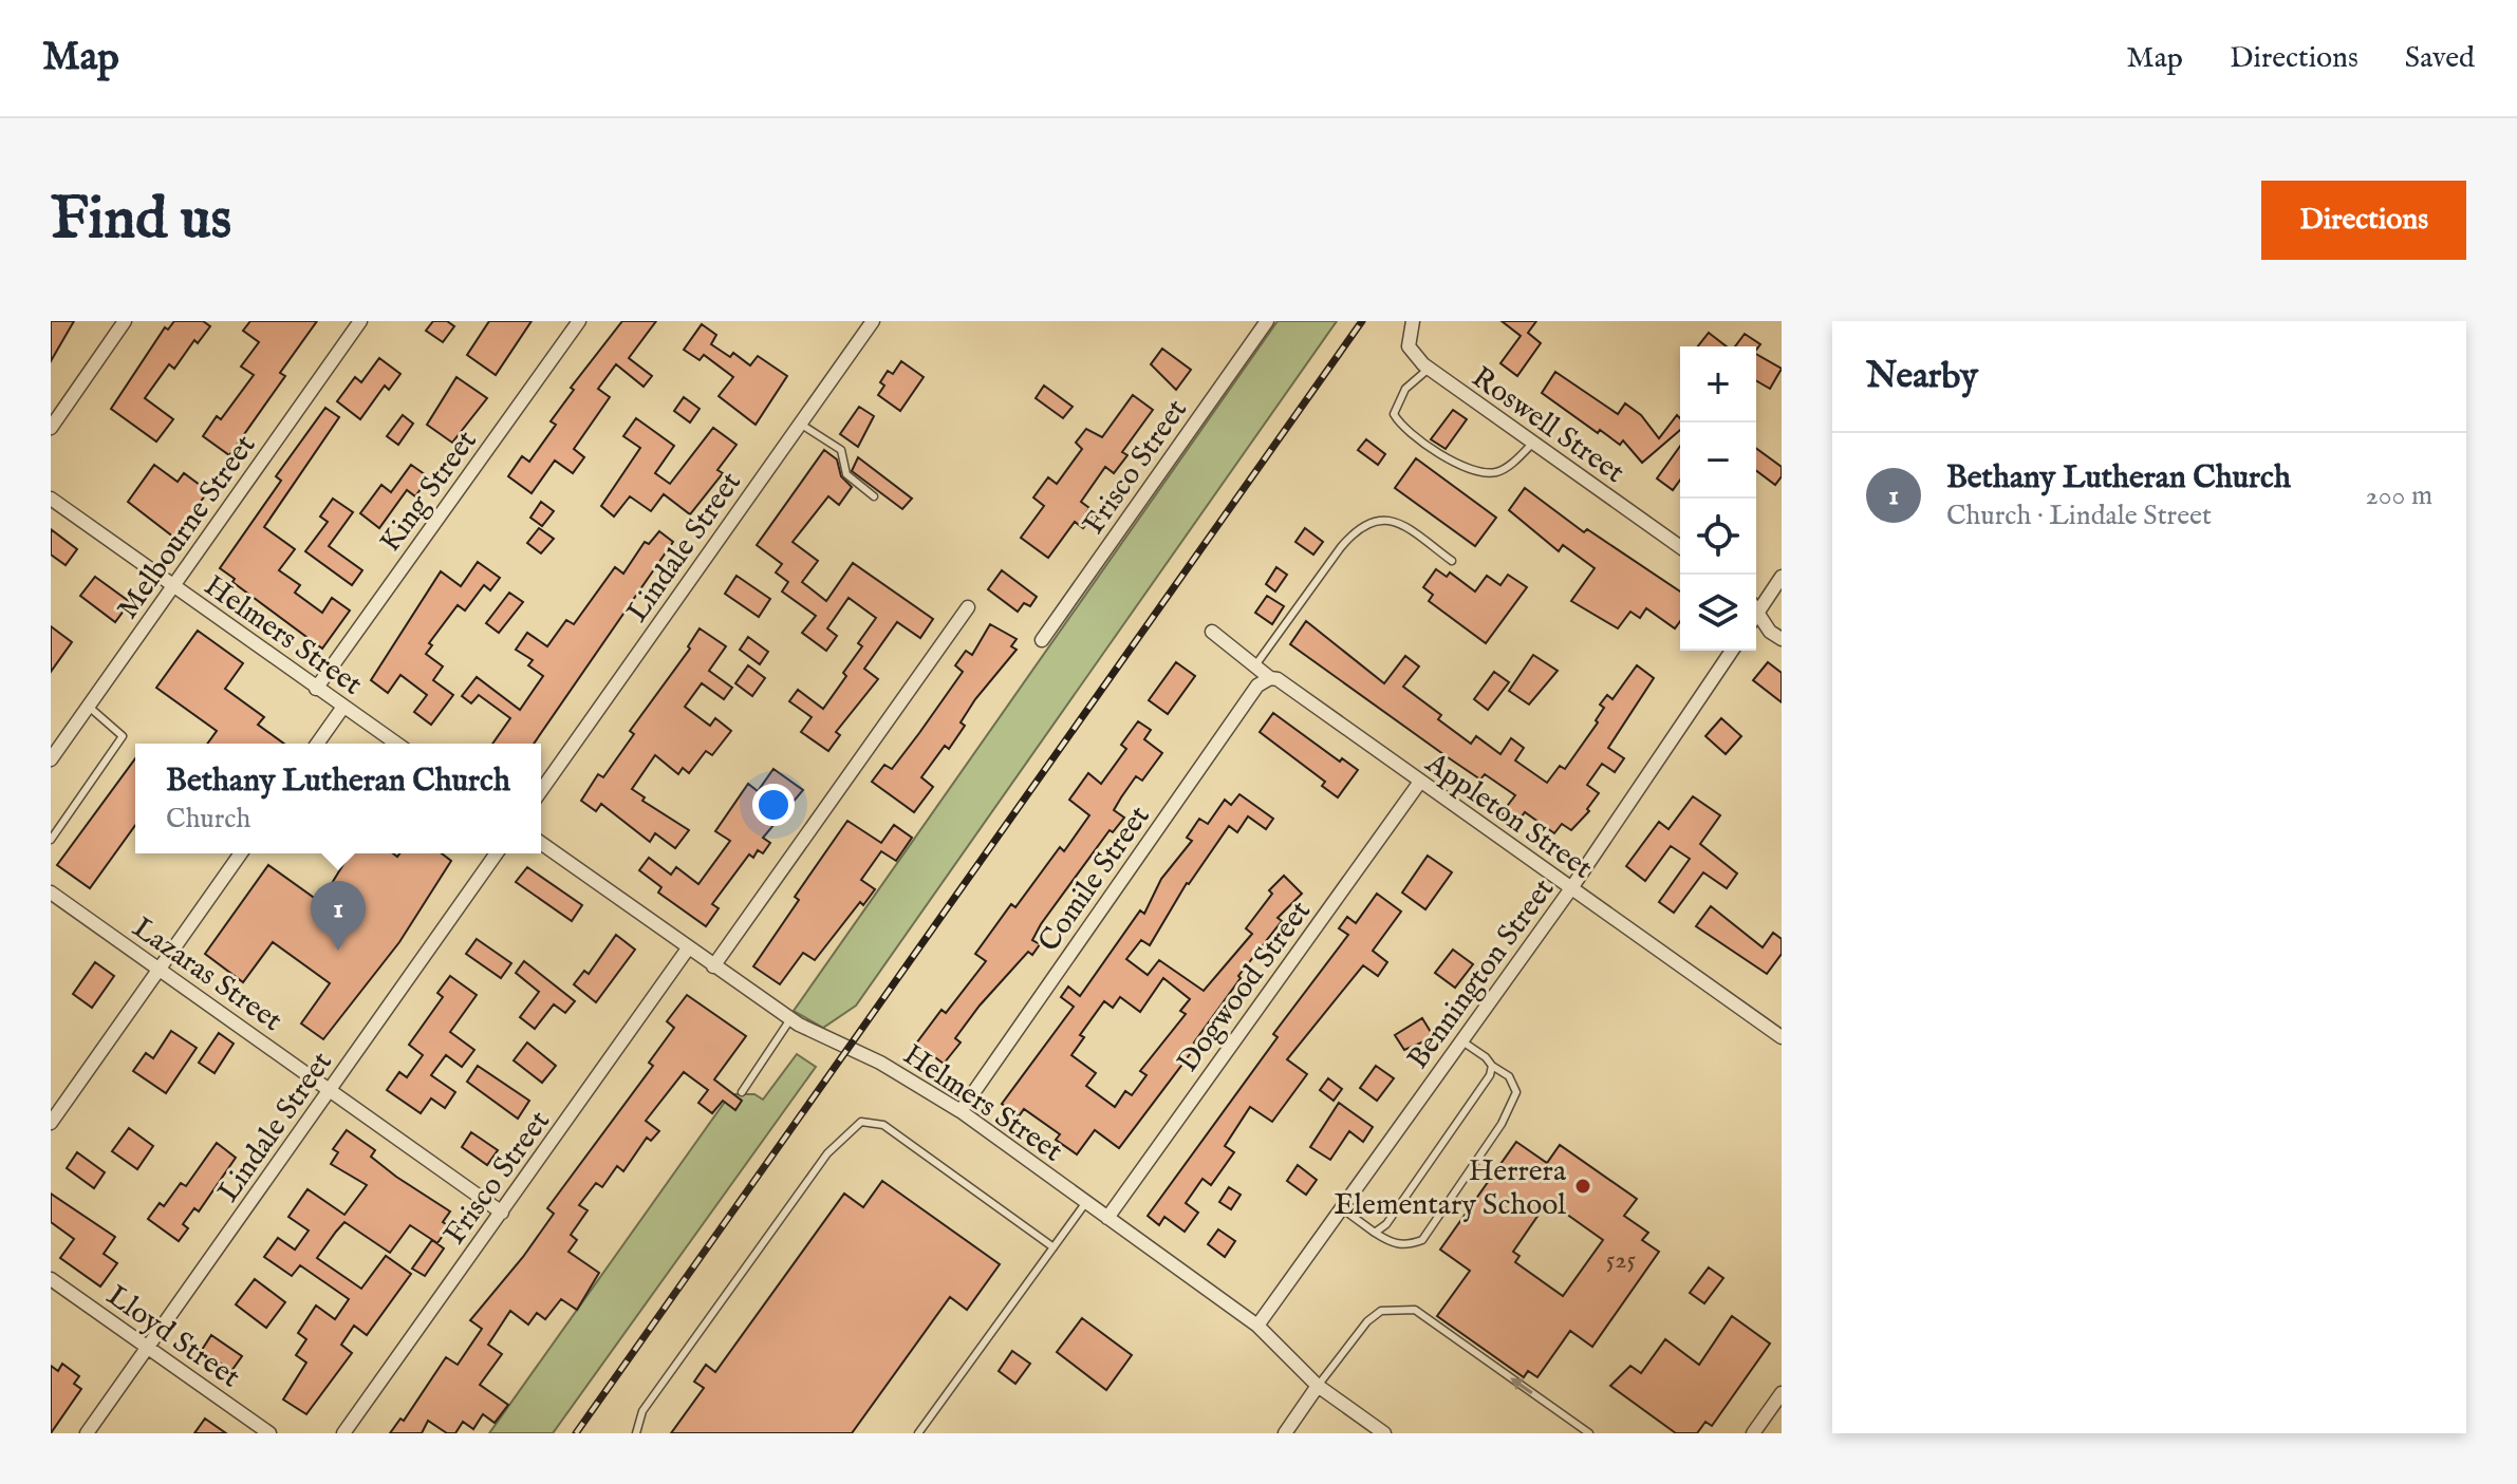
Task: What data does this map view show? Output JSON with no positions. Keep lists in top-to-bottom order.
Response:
{
  "streets": {
    "street": [
      "Roswell Street",
      "Frisco Street",
      "King Street",
      "Melbourne Street",
      "Lindale Street",
      "Helmers Street",
      "Appleton Street",
      "Comile Street",
      "Lazaras Street",
      "Bennington Street",
      "Dogwood Street",
      "Lloyd Street"
    ]
  },
  "crossings": [
    ["Frisco Street", "Helmers Street"],
    ["Frisco Street", "Lazaras Street"],
    ["King Street", "Helmers Street"],
    ["Melbourne Street", "Helmers Street"],
    ["Lindale Street", "Lazaras Street"],
    ["Lindale Street", "Lloyd Street"],
    ["Helmers Street", "Comile Street"],
    ["Helmers Street", "Bennington Street"],
    ["Helmers Street", "Dogwood Street"],
    ["Appleton Street", "Comile Street"],
    ["Appleton Street", "Bennington Street"],
    ["Appleton Street", "Dogwood Street"]
  ],
  "places": ["Herrera Elementary School"],
  "house_numbers": ["525"],
  "page": {
    "header": "Map",
    "nav": ["Map", "Directions", "Saved"],
    "buttons": "Directions",
    "title": "Find us",
    "heading": "Nearby",
    "map_buttons": ["+", "−"],
    "list": [
      {
        "mark": "1",
        "name": "Bethany Lutheran Church",
        "note": "Church · Lindale Street",
        "value": "200 m"
      }
    ],
    "popup": ["Bethany Lutheran Church", "Church"],
    "pins": "1"
  }
}
